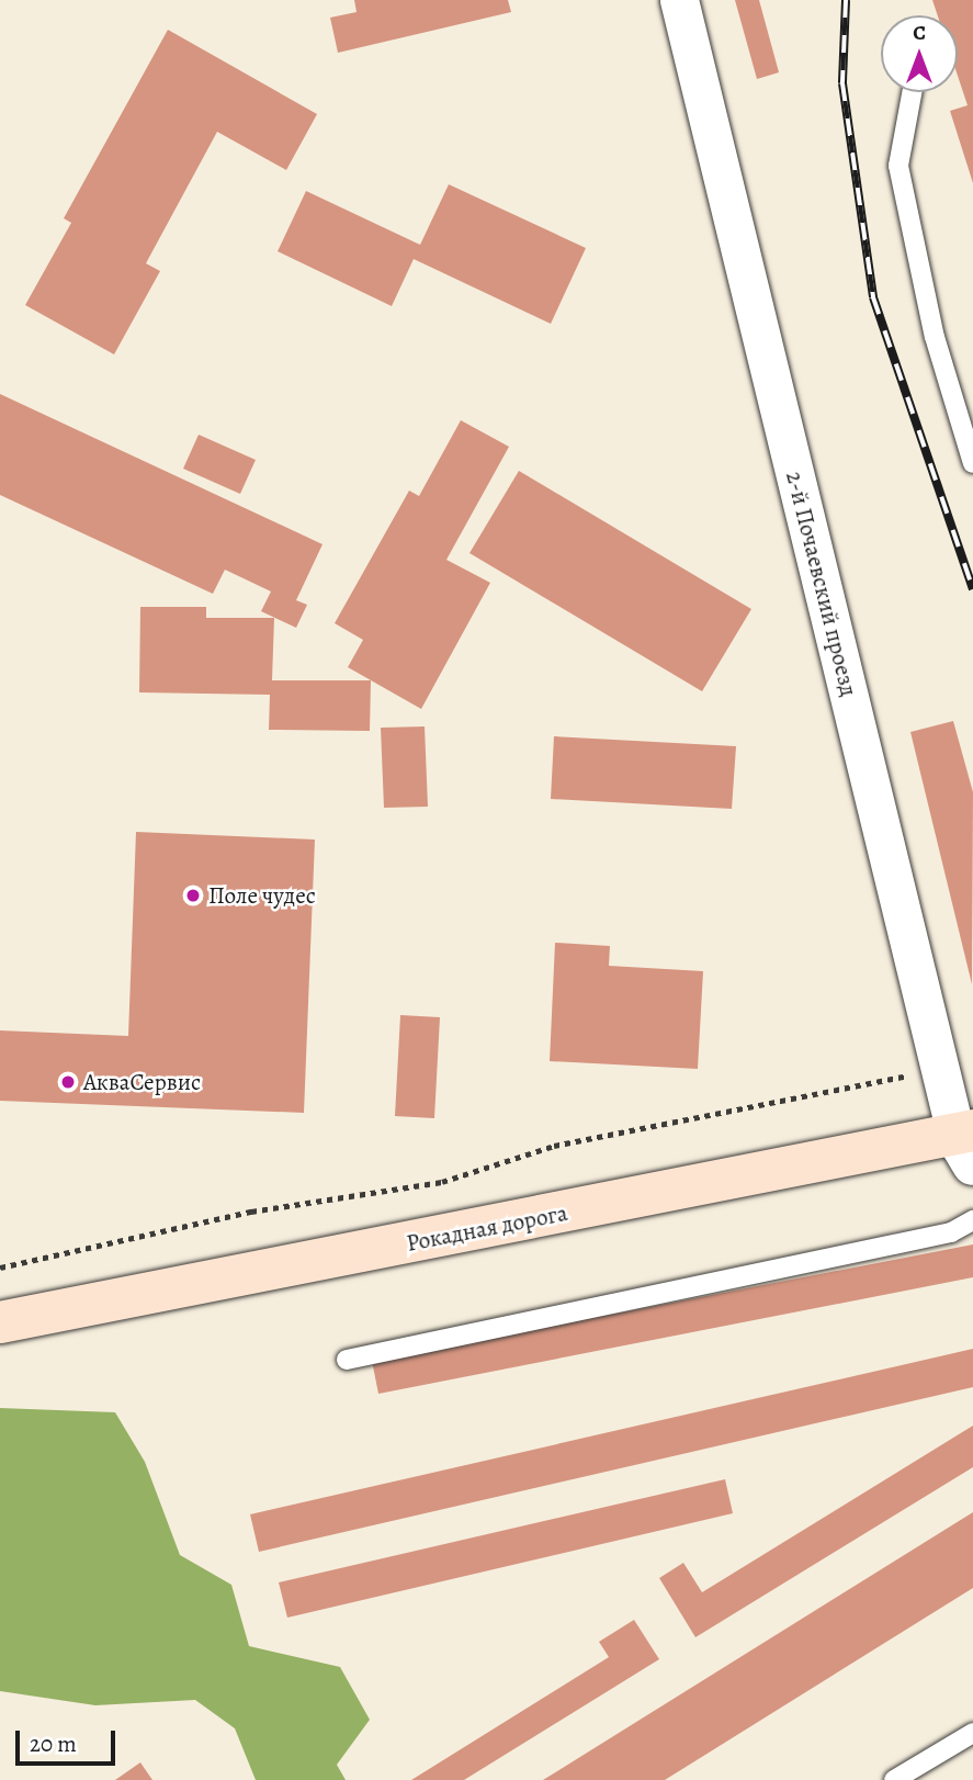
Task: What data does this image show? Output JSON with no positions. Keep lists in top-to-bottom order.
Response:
{
  "streets": {
    "main road": ["Рокадная дорога"],
    "street": ["2-й Почаевский проезд"]
  },
  "crossings": [
    ["2-й Почаевский проезд", "Рокадная дорога"]
  ],
  "places": ["Поле чудес", "АкваСервис"],
  "scale_bar": "20 m",
  "north": "top"
}
